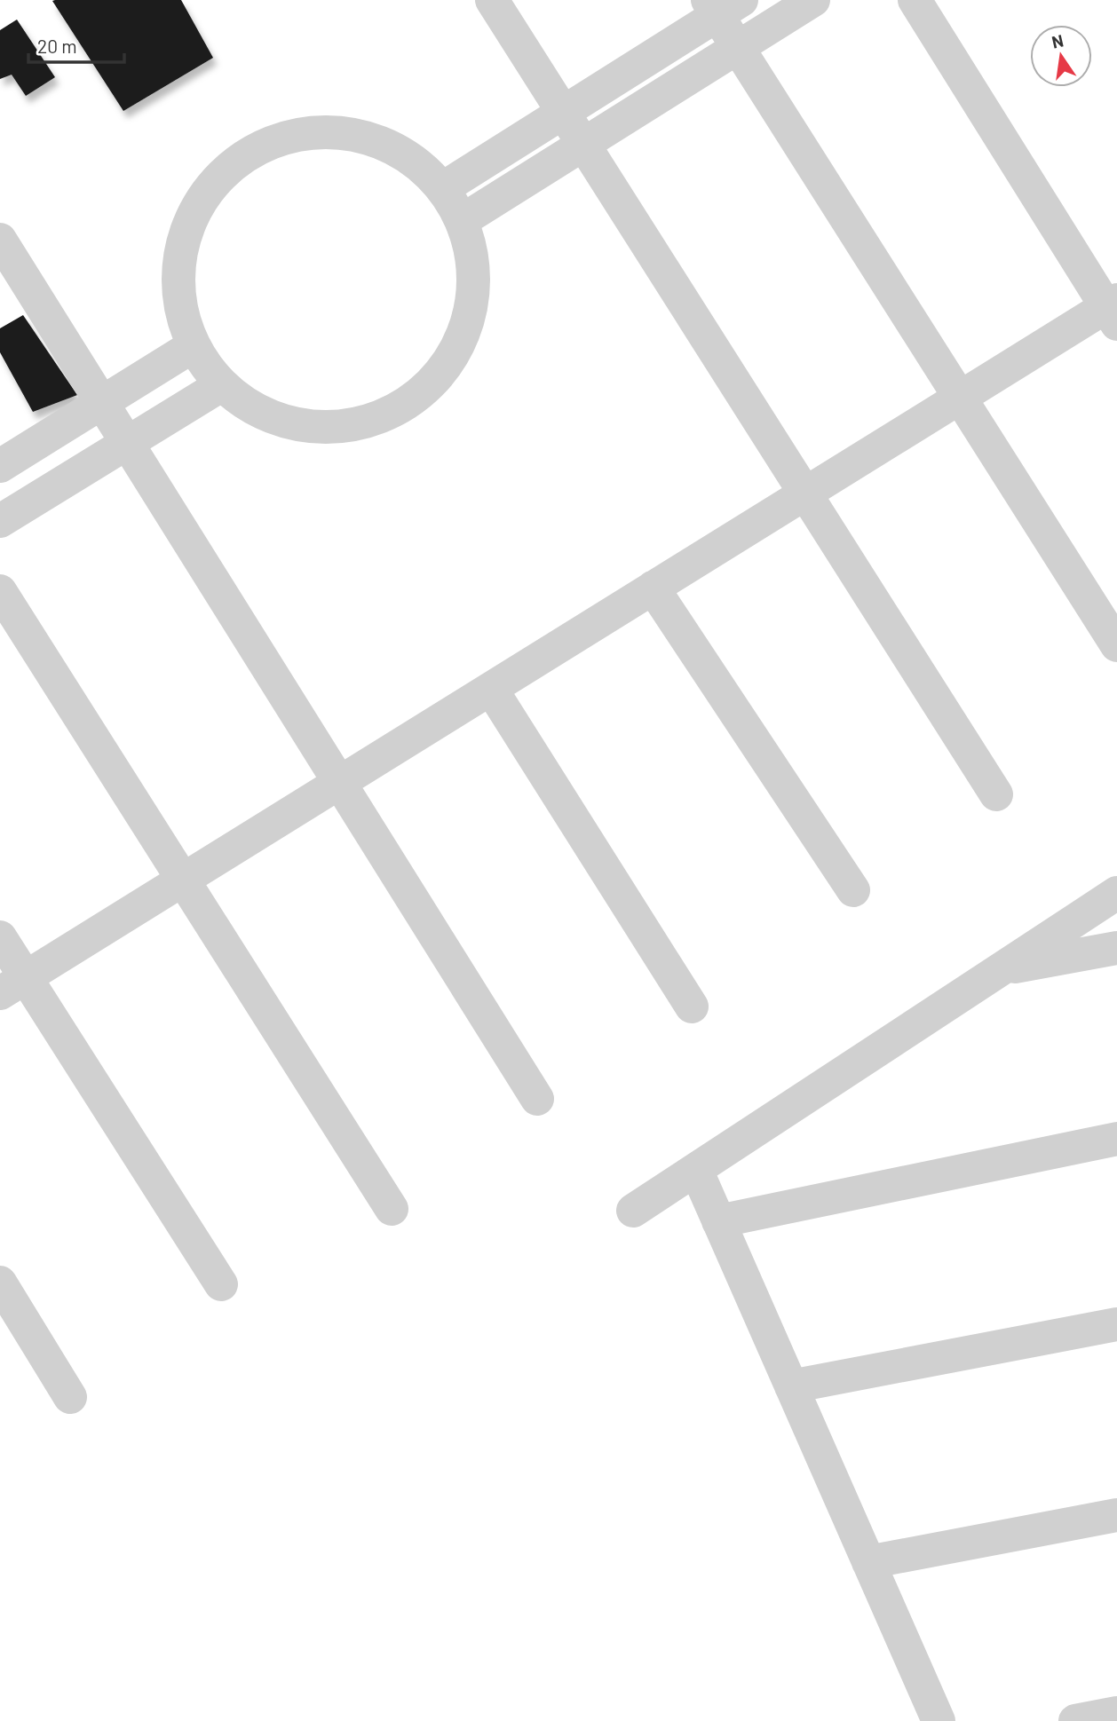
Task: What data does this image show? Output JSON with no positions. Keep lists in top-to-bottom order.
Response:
{
  "scale_bar": "20 m",
  "north": "top"
}
